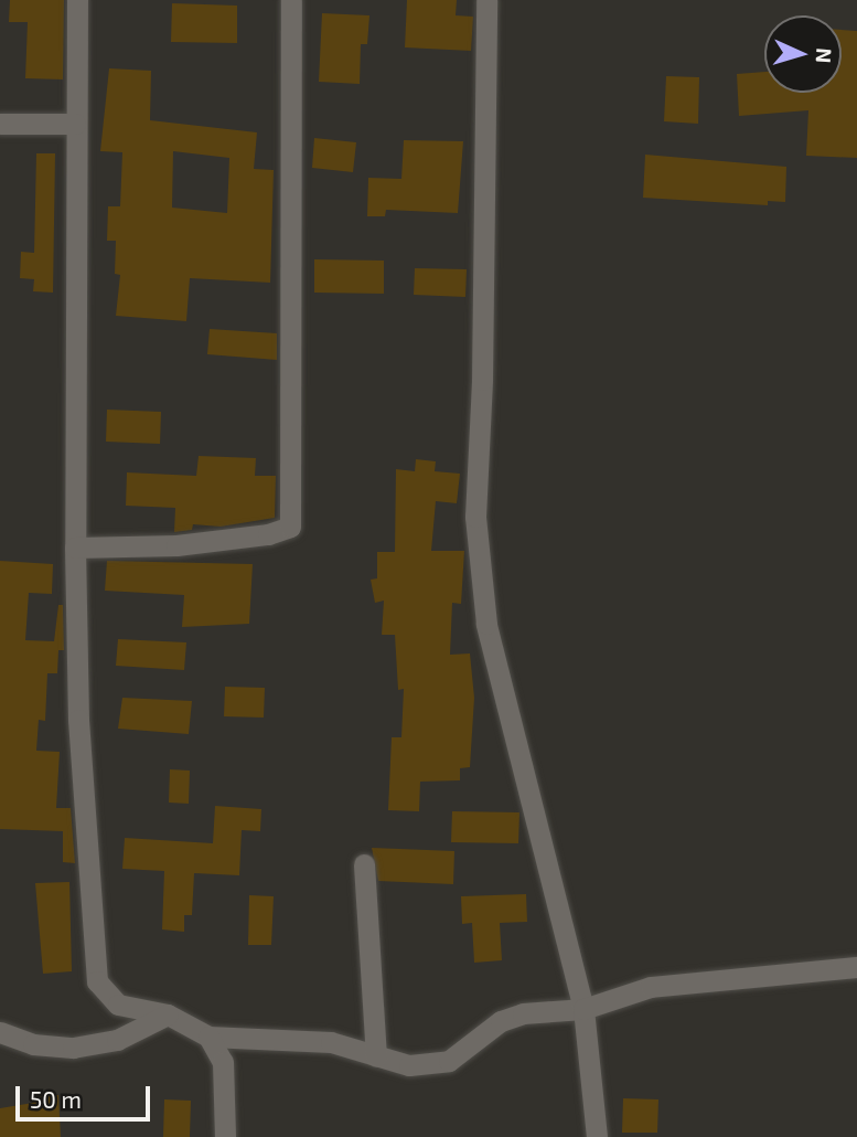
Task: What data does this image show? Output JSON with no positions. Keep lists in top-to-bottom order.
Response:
{
  "scale_bar": "50 m",
  "north": "right"
}
